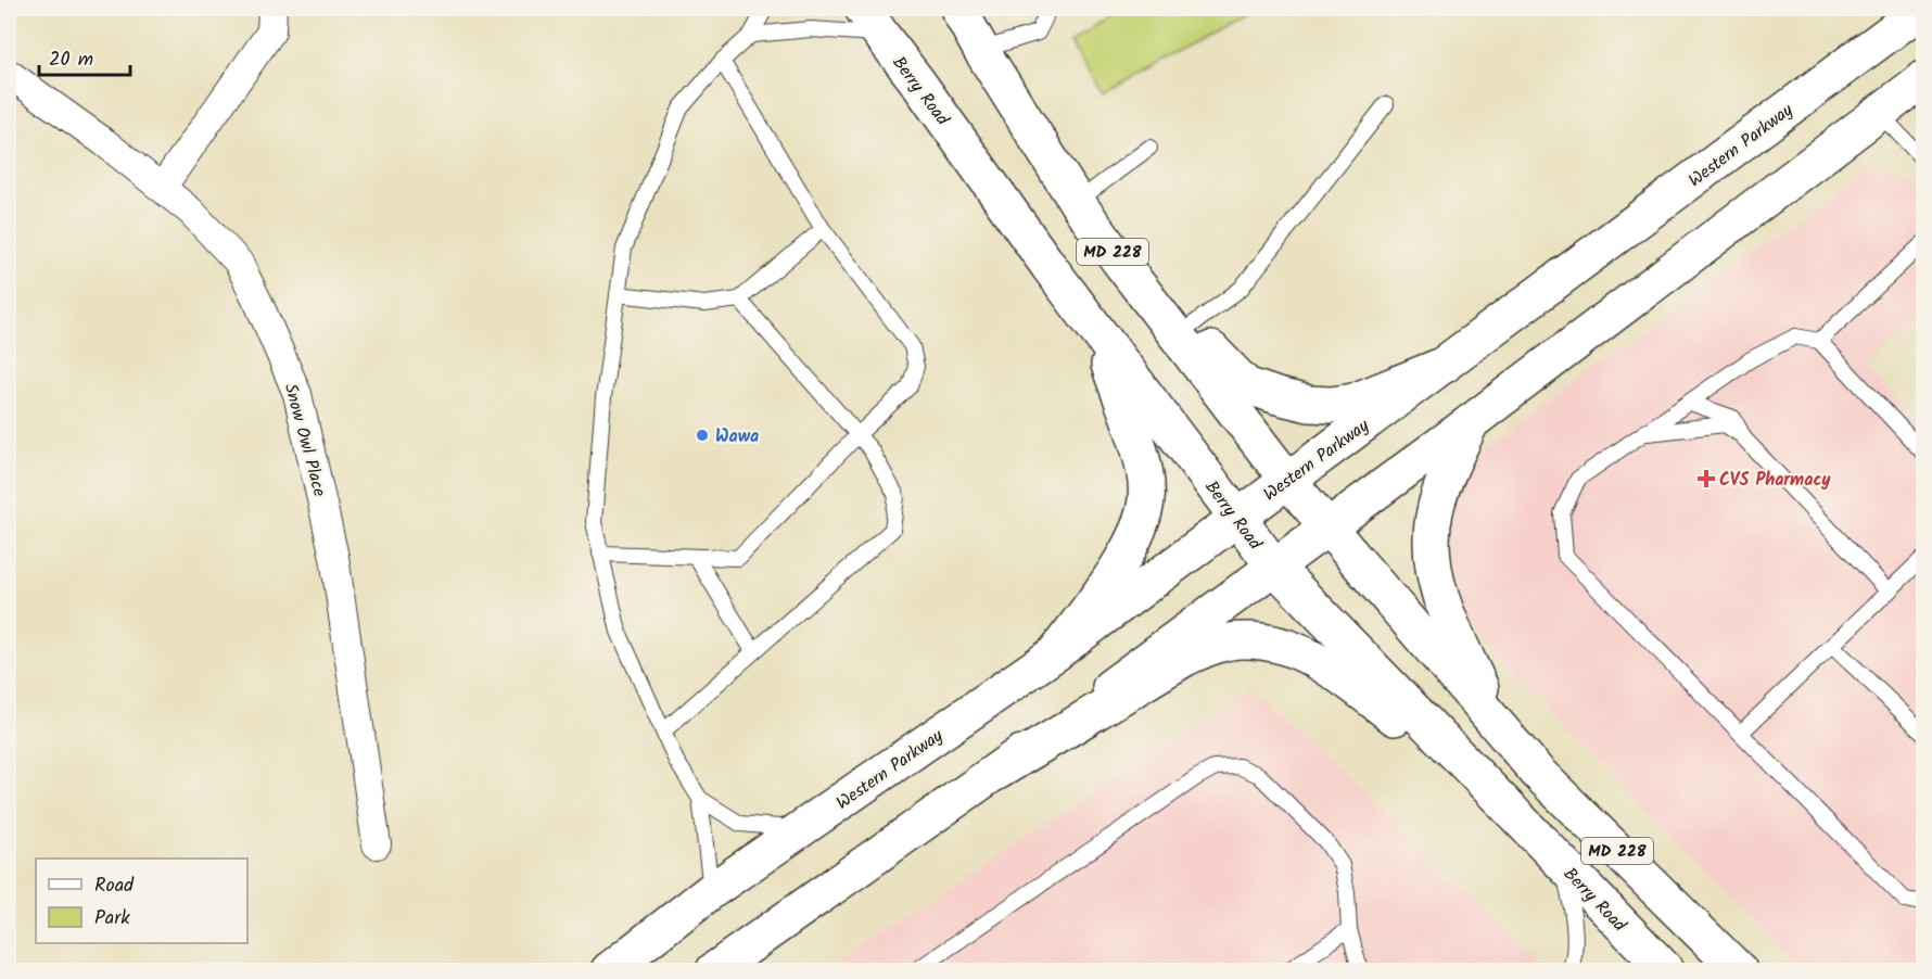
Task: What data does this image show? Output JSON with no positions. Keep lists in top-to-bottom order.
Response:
{
  "streets": {
    "main road": ["Berry Road", "Western Parkway", "MD 228"],
    "street": ["Snow Owl Place"]
  },
  "crossings": [
    ["Berry Road", "Western Parkway"],
    ["Western Parkway", "MD 228"]
  ],
  "places": {
    "other": ["Wawa"],
    "health": ["CVS Pharmacy"]
  },
  "legend": ["Road", "Park"],
  "scale_bar": "20 m"
}
